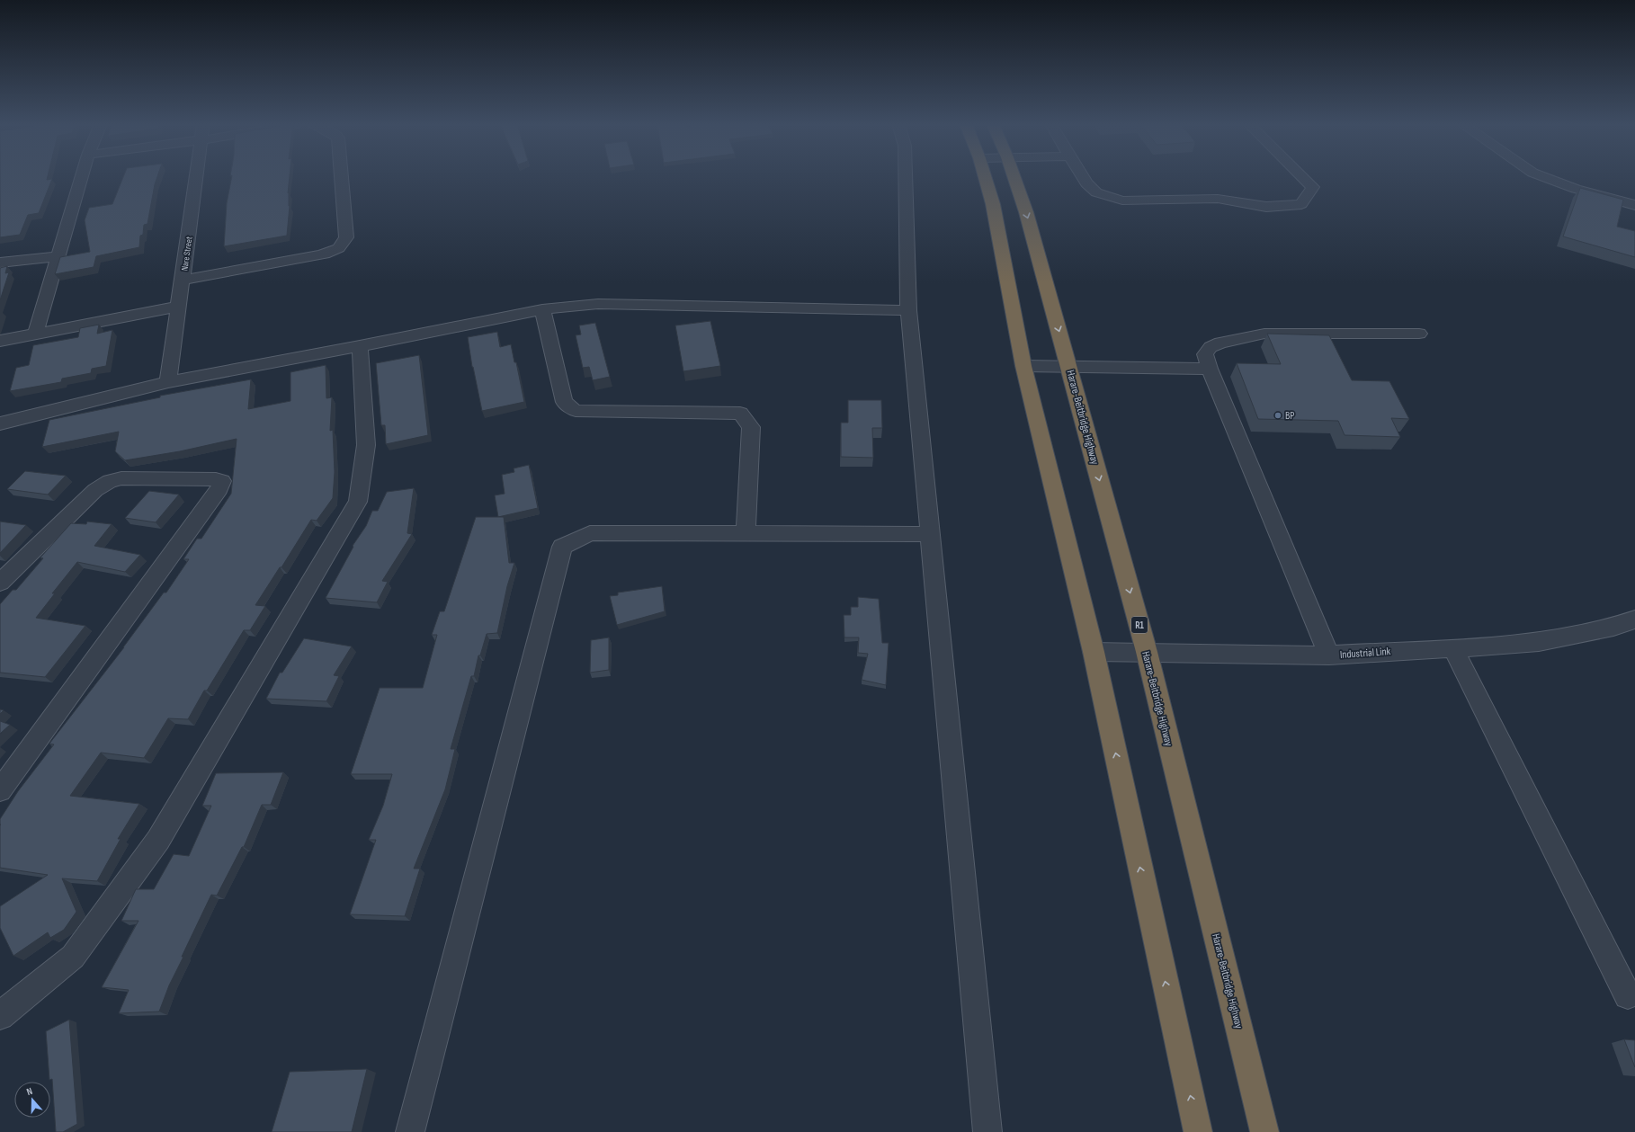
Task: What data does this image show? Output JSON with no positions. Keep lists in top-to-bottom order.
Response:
{
  "streets": {
    "highway": ["Harare-Beitbridge Highway", "R1"],
    "street": ["Nare Street", "Industrial Link"]
  },
  "crossings": [
    ["Harare-Beitbridge Highway", "Industrial Link"]
  ],
  "places": ["BP"],
  "north": "top"
}
